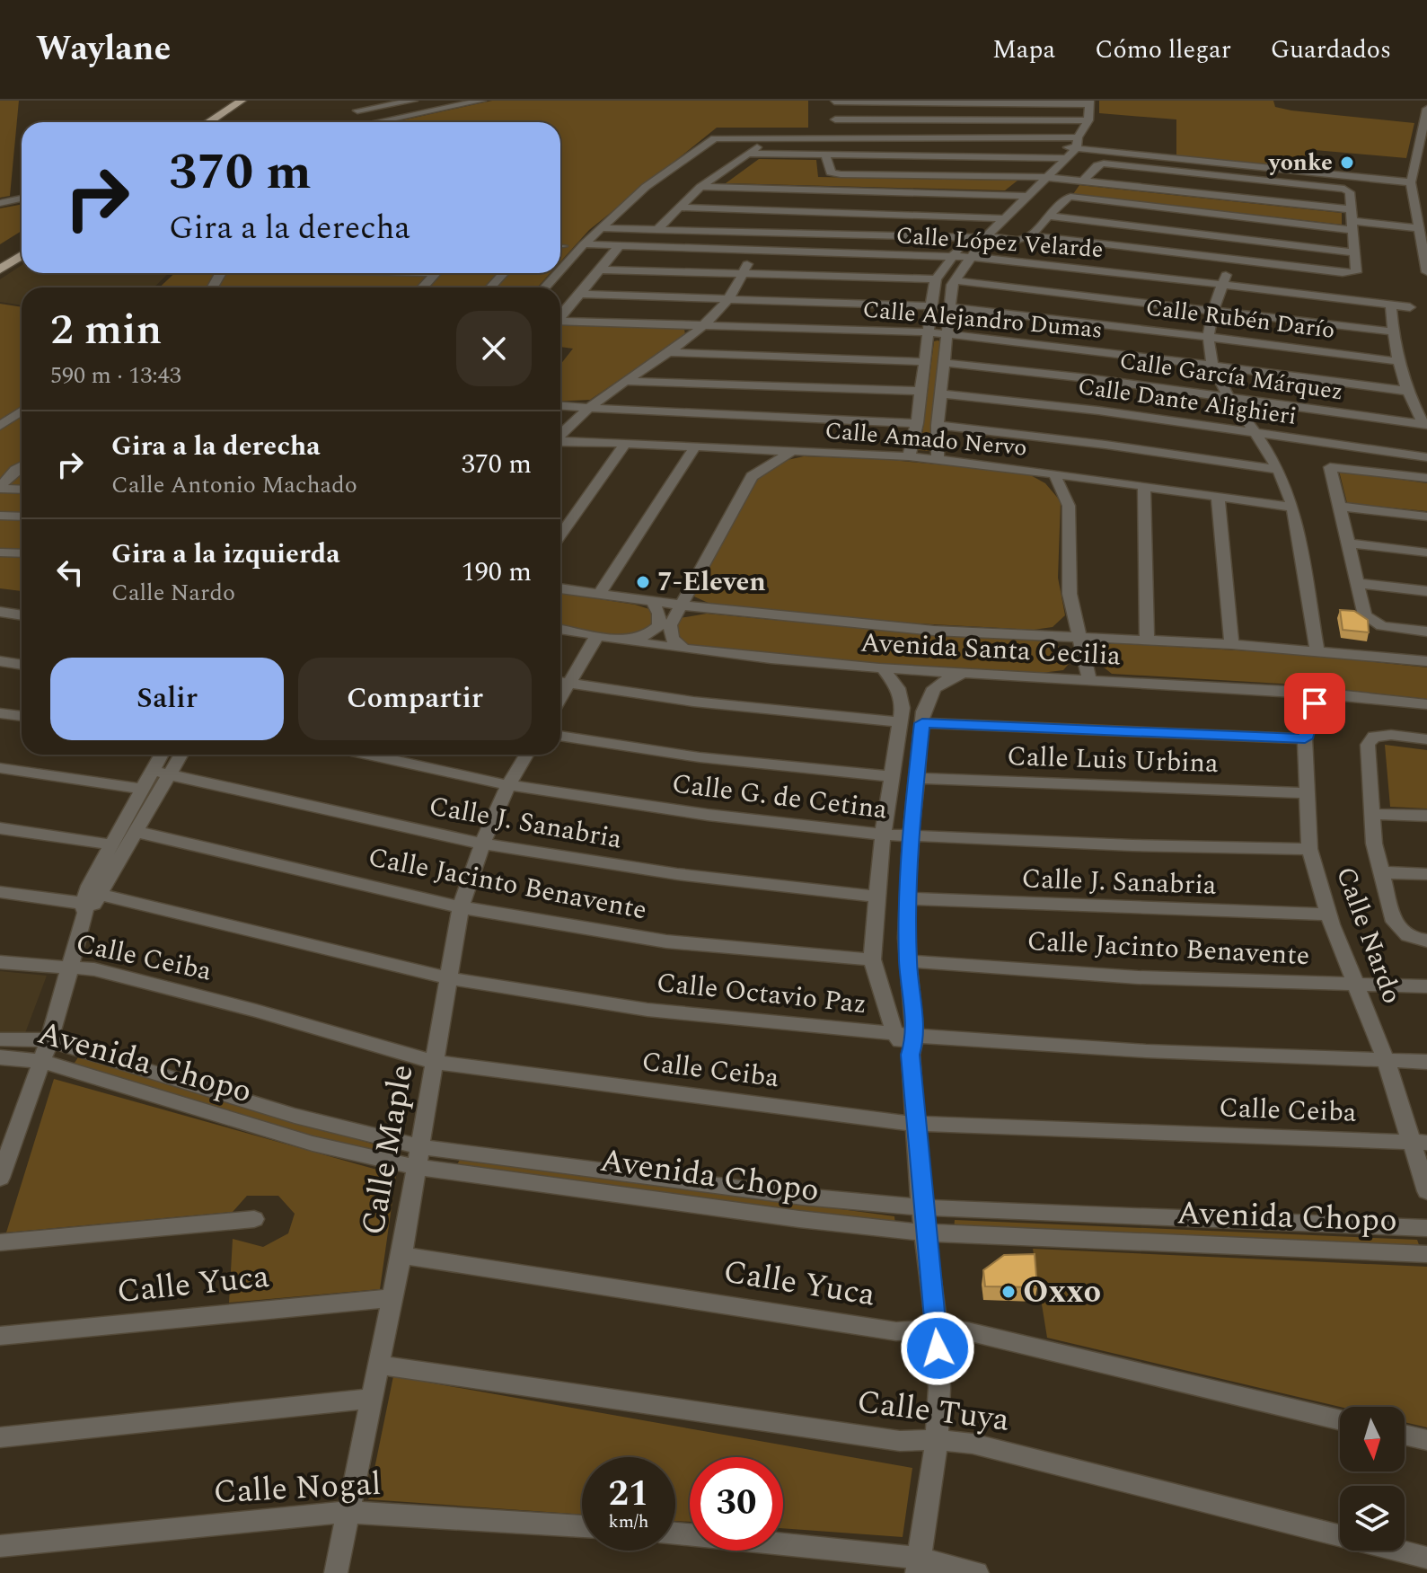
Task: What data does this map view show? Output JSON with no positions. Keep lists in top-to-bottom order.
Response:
{
  "streets": {
    "street": [
      "Calle López Velarde",
      "Calle Rubén Darío",
      "Calle Alejandro Dumas",
      "Calle García Márquez",
      "Calle Dante Alighieri",
      "Calle Amado Nervo",
      "Avenida Santa Cecilia",
      "Calle Luis Urbina",
      "Calle G. de Cetina",
      "Calle J. Sanabria",
      "Calle Jacinto Benavente",
      "Calle Nardo",
      "Calle Ceiba",
      "Calle Octavio Paz",
      "Avenida Chopo",
      "Calle Maple",
      "Calle Yuca",
      "Calle Tuya",
      "Calle Nogal"
    ]
  },
  "crossings": [
    ["Avenida Santa Cecilia", "Calle Nardo"],
    ["Calle Luis Urbina", "Calle Nardo"],
    ["Calle G. de Cetina", "Calle Nardo"],
    ["Calle G. de Cetina", "Calle Maple"],
    ["Calle J. Sanabria", "Calle Nardo"],
    ["Calle J. Sanabria", "Calle Maple"],
    ["Calle Jacinto Benavente", "Calle Nardo"],
    ["Calle Jacinto Benavente", "Calle Maple"],
    ["Calle Nardo", "Calle Ceiba"],
    ["Calle Nardo", "Calle Octavio Paz"],
    ["Calle Ceiba", "Calle Maple"],
    ["Calle Octavio Paz", "Calle Maple"],
    ["Avenida Chopo", "Calle Maple"],
    ["Calle Maple", "Calle Yuca"],
    ["Calle Maple", "Calle Tuya"],
    ["Calle Maple", "Calle Nogal"]
  ],
  "places": ["yonke", "7-Eleven", "Oxxo"],
  "north": "bottom",
  "page": {
    "header": "Waylane",
    "nav": ["Mapa", "Cómo llegar", "Guardados"],
    "turn": ["370 m", "Gira a la derecha"],
    "heading": ["2 min", "590 m · 13:43"],
    "list": [
      {
        "name": "Gira a la derecha",
        "note": "Calle Antonio Machado",
        "value": "370 m"
      },
      {
        "name": "Gira a la izquierda",
        "note": "Calle Nardo",
        "value": "190 m"
      }
    ],
    "buttons": ["Salir", "Compartir"],
    "speed": "21 km/h",
    "limit": "30"
  }
}
